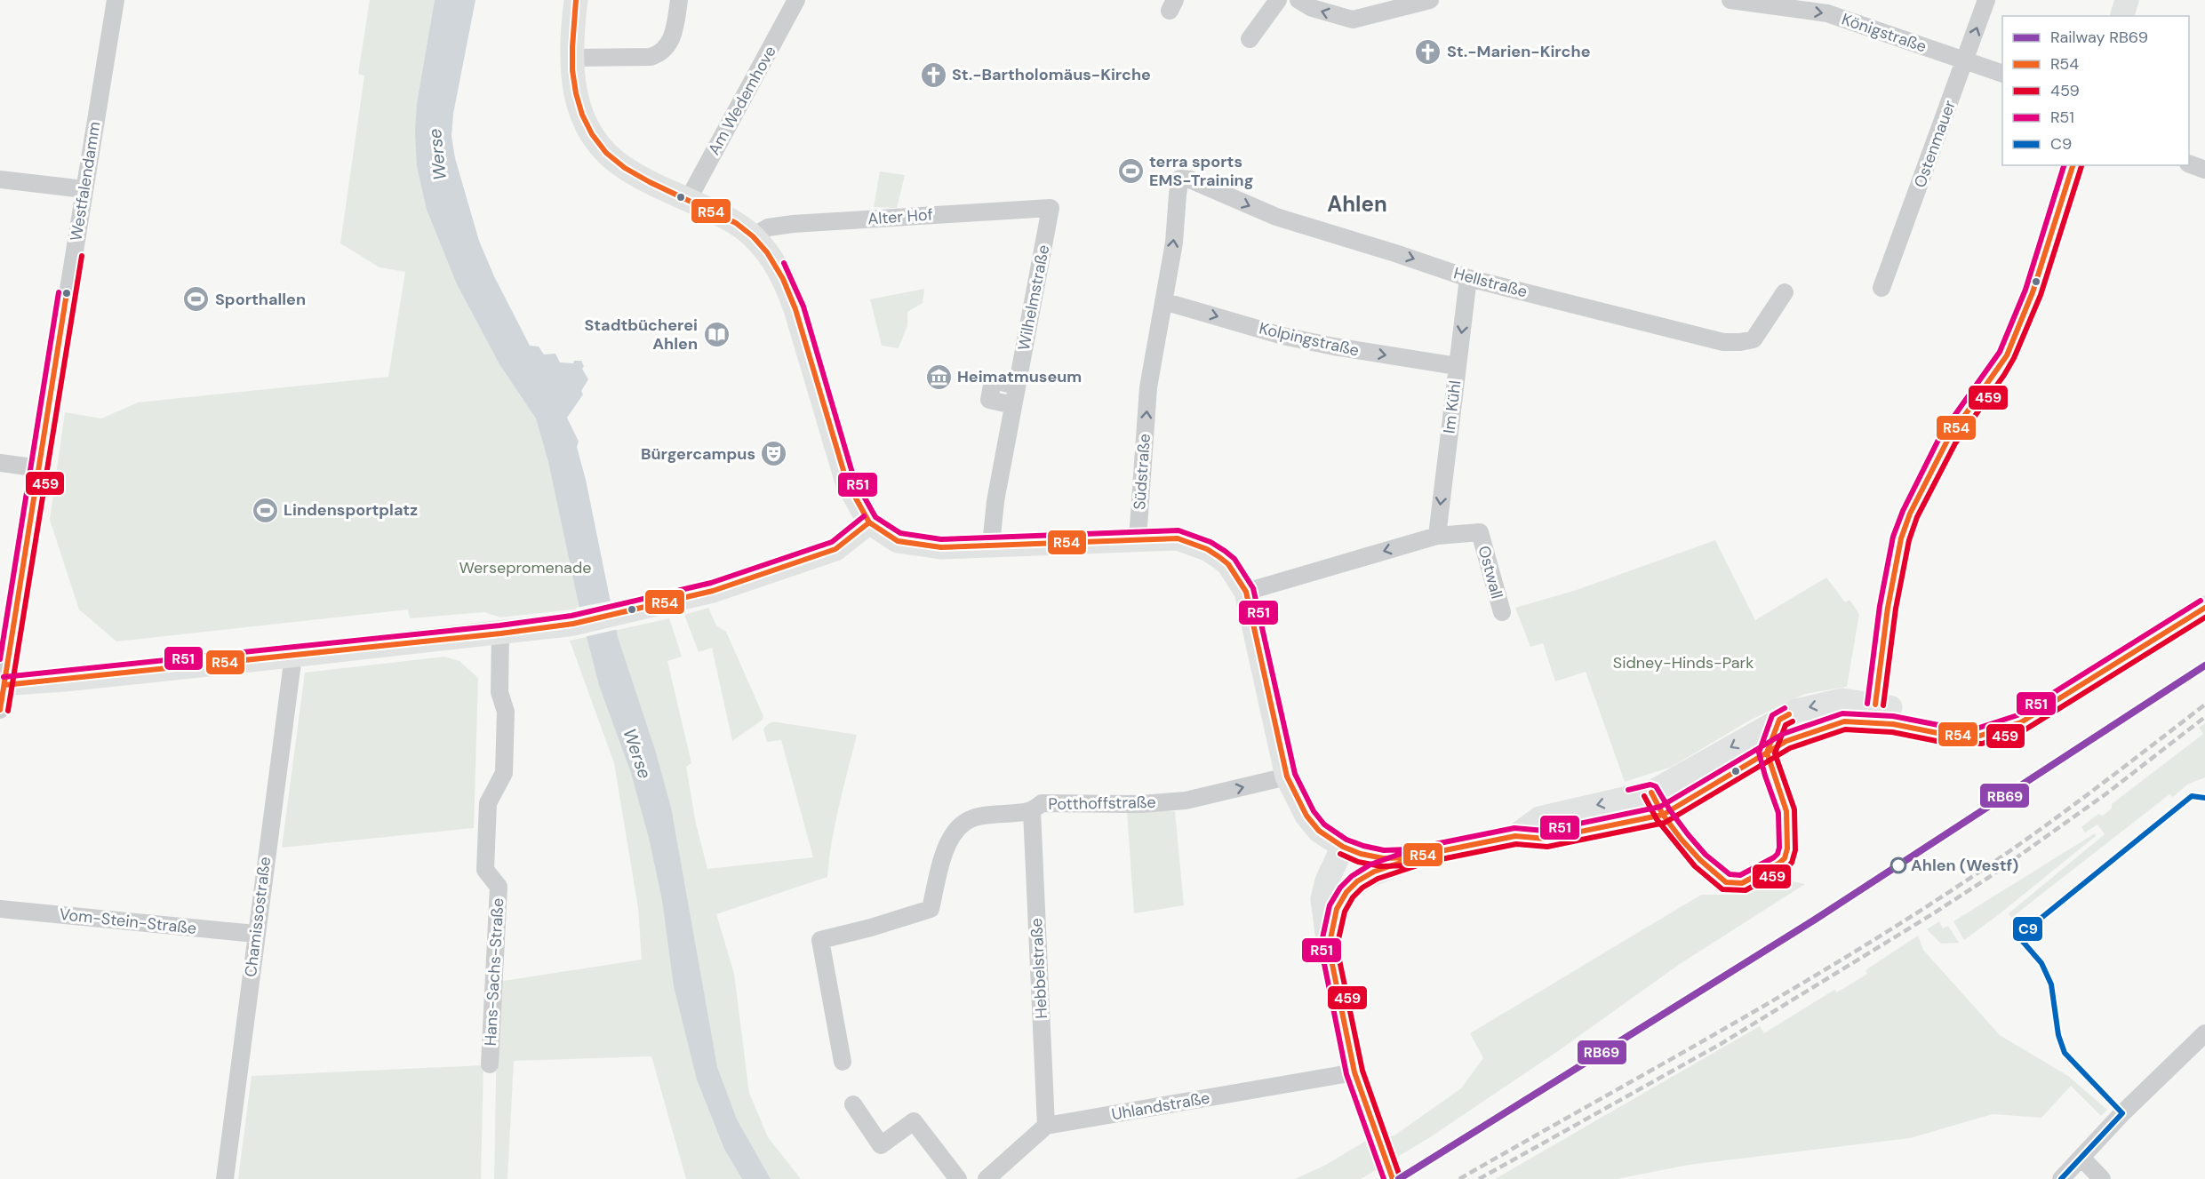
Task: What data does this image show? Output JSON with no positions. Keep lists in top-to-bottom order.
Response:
{
  "streets": {
    "street": [
      "Königstraße",
      "Am Wedemhove",
      "Ostenmauer",
      "Westfalendamm",
      "Alter Hof",
      "Hellstraße",
      "Wilhelmstraße",
      "Kolpingstraße",
      "Im Kühl",
      "Südstraße",
      "Ostwall",
      "Potthoffstraße",
      "Chamissostraße",
      "Vom-Stein-Straße",
      "Hebbelstraße",
      "Hans-Sachs-Straße",
      "Uhlandstraße"
    ]
  },
  "crossings": [
    ["Königstraße", "Ostenmauer"],
    ["Alter Hof", "Wilhelmstraße"],
    ["Hellstraße", "Im Kühl"],
    ["Hellstraße", "Südstraße"],
    ["Kolpingstraße", "Im Kühl"],
    ["Kolpingstraße", "Südstraße"],
    ["Im Kühl", "Ostwall"],
    ["Potthoffstraße", "Hebbelstraße"],
    ["Chamissostraße", "Vom-Stein-Straße"],
    ["Hebbelstraße", "Uhlandstraße"]
  ],
  "one_way": [
    "Königstraße",
    "Hellstraße",
    "Kolpingstraße",
    "Im Kühl",
    "Südstraße",
    "Potthoffstraße"
  ],
  "districts": ["Ahlen"],
  "water": ["Werse"],
  "parks": ["Wersepromenade", "Sidney-Hinds-Park"],
  "places": {
    "church": ["St.-Marien-Kirche", "St.-Bartholomäus-Kirche"],
    "sports": ["terra sports EMS-Training", "Sporthallen", "Lindensportplatz"],
    "library": ["Stadtbücherei Ahlen"],
    "museum": ["Heimatmuseum"],
    "theatre": ["Bürgercampus"],
    "other": ["Ahlen (Westf)"]
  },
  "lines": [
    "transit line R54",
    "transit line R51",
    "transit line 459",
    "rail line RB69",
    "transit line C9"
  ],
  "legend": [
    "Railway RB69",
    "R54",
    "459",
    "R51",
    "C9"
  ]
}
